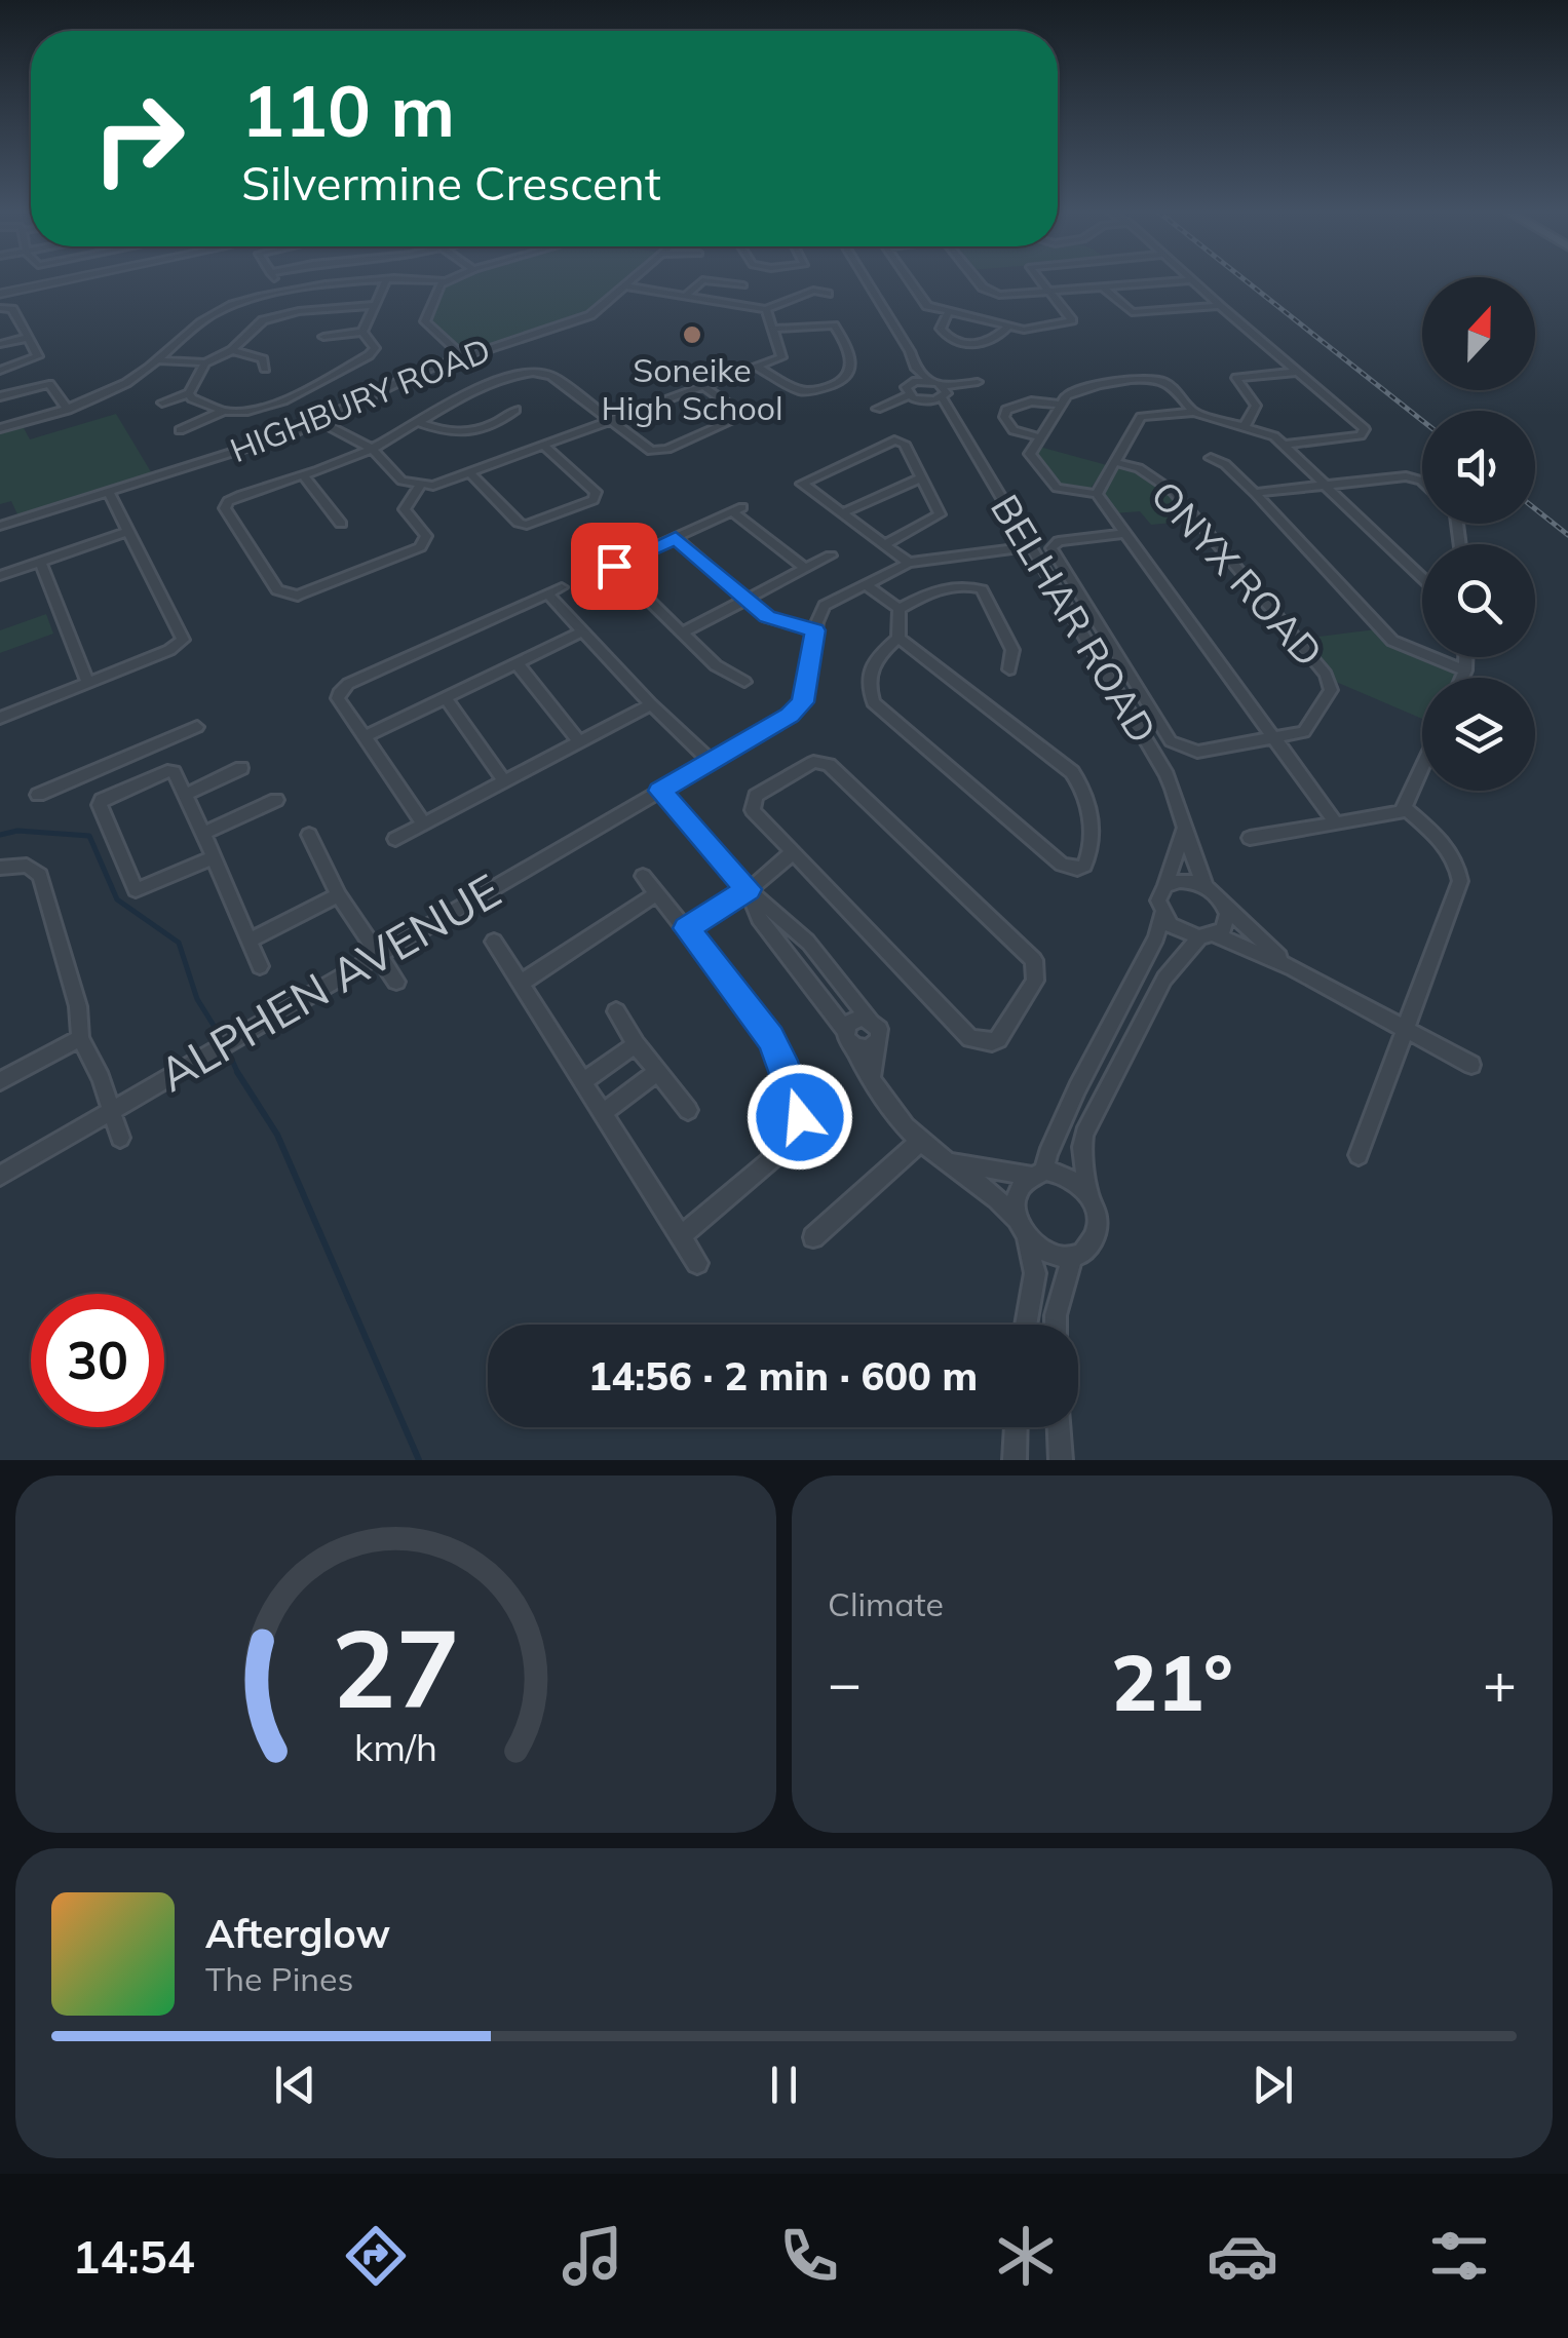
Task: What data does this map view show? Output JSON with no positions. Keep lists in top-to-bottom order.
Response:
{
  "streets": {
    "street": [
      "HIGHBURY ROAD",
      "ONYX ROAD",
      "BELHAR ROAD",
      "ALPHEN AVENUE"
    ]
  },
  "places": ["Soneike High School"],
  "north": "top",
  "page": {
    "turn": ["110 m", "Silvermine Crescent"],
    "limit": "30",
    "trip": "14:56 · 2 min · 600 m",
    "tile": "Climate",
    "heat": ["−", "21°", "+"],
    "song": ["Afterglow", "The Pines"],
    "tabs": "14:54",
    "gauge": ["27", "km/h"]
  }
}
